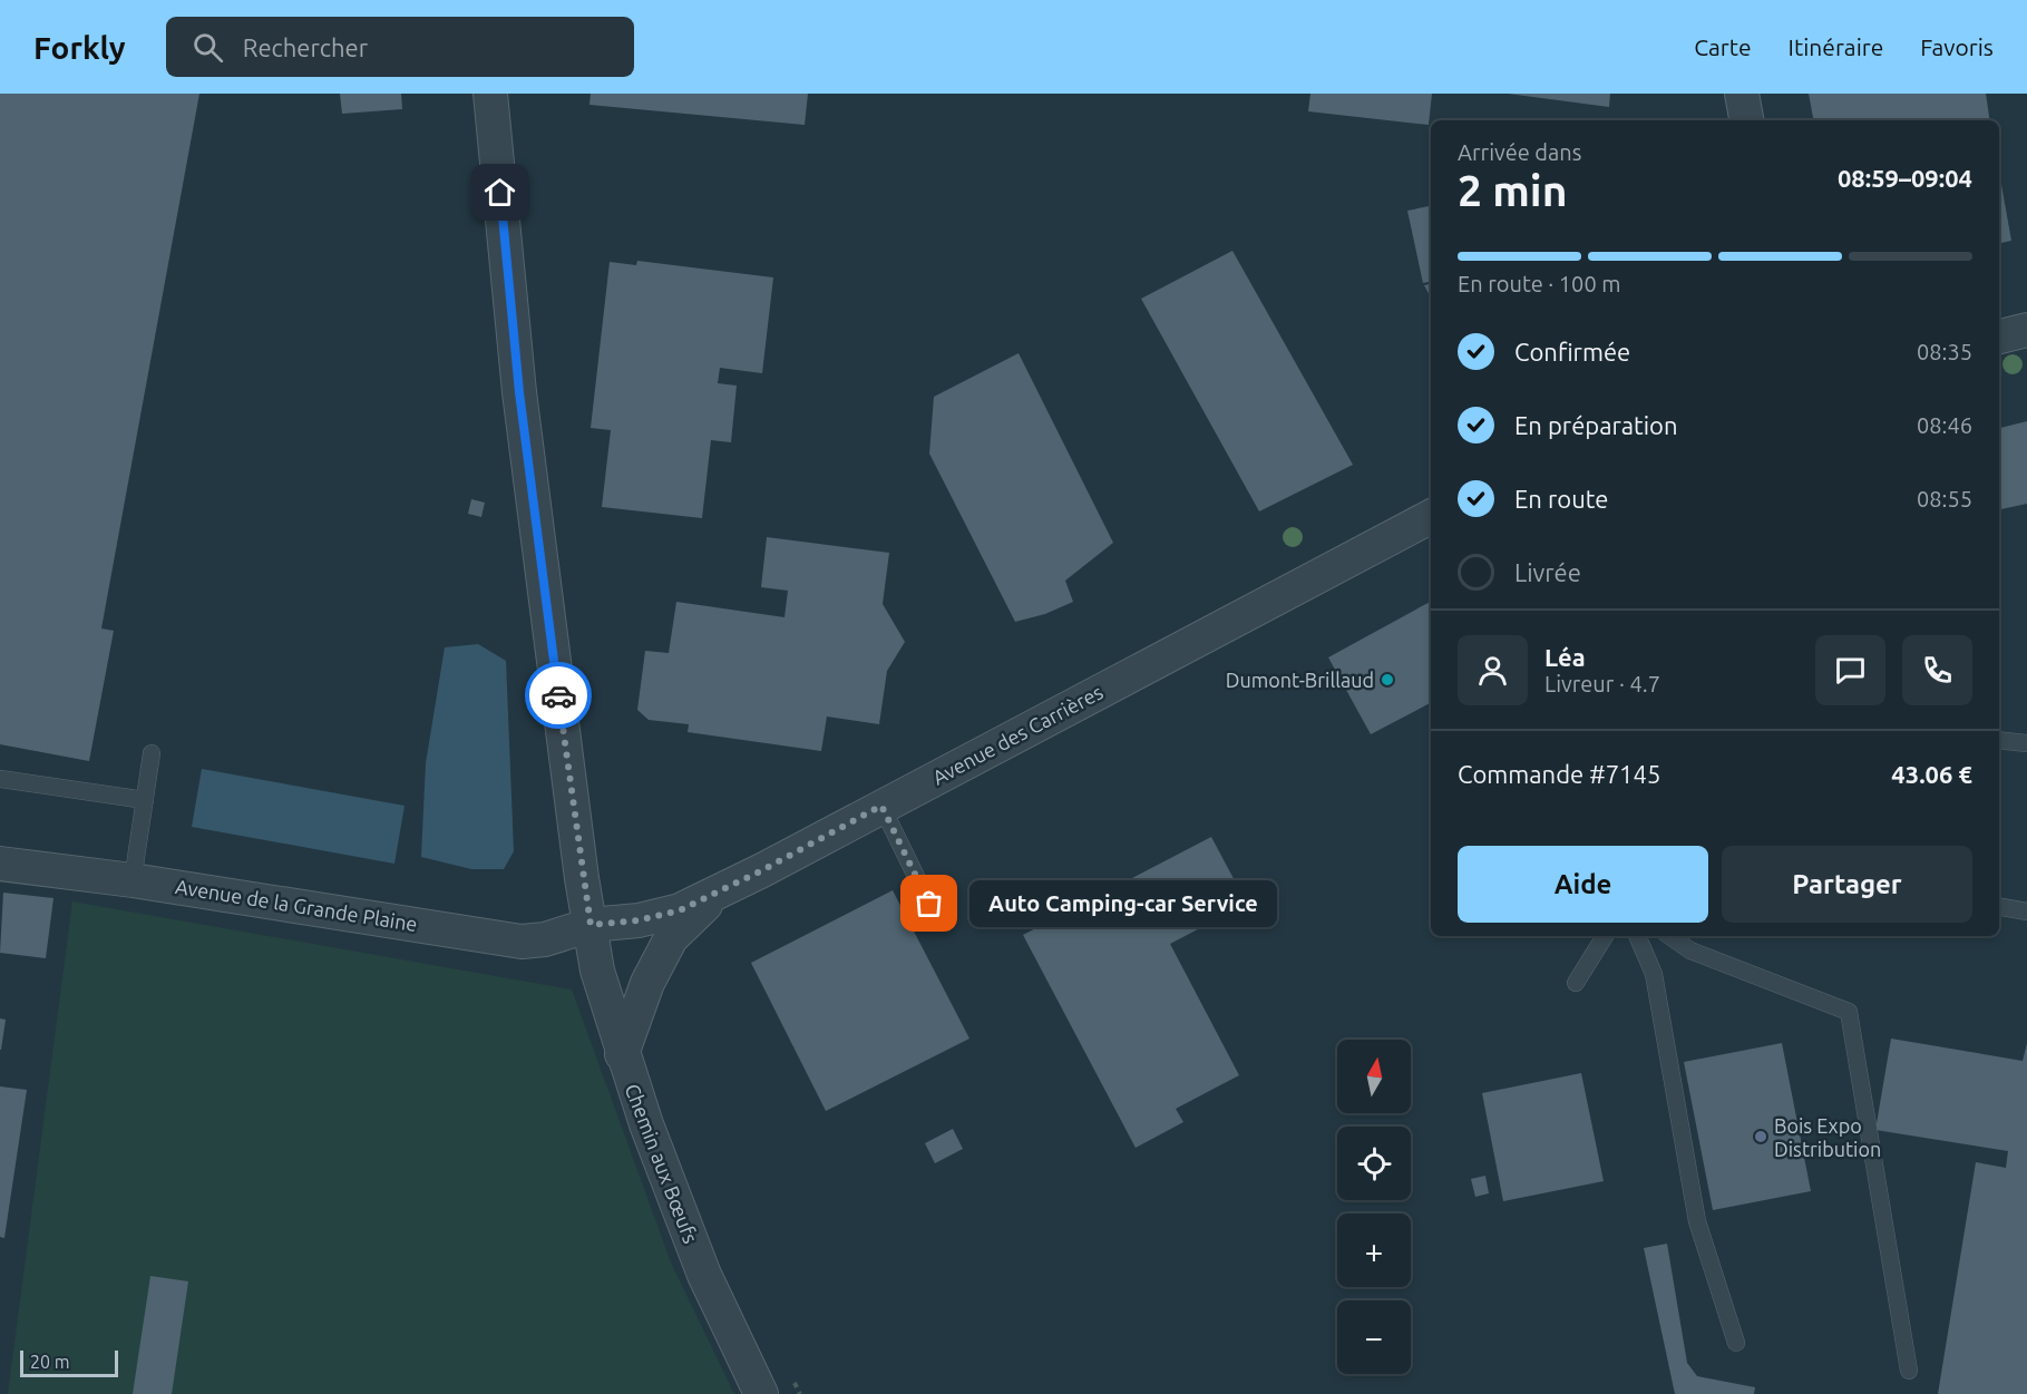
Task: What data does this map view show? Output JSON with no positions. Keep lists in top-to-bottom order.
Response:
{
  "streets": {
    "street": ["Avenue des Carrières", "Avenue de la Grande Plaine", "Chemin aux Bœufs"]
  },
  "crossings": [
    ["Avenue des Carrières", "Avenue de la Grande Plaine"],
    ["Avenue des Carrières", "Chemin aux Bœufs"],
    ["Avenue de la Grande Plaine", "Chemin aux Bœufs"]
  ],
  "places": ["Dumont-Brillaud", "Auto Camping-car Service", "Bois Expo Distribution"],
  "scale_bar": "20 m",
  "north": "top",
  "page": {
    "header": "Forkly",
    "search": "Rechercher",
    "nav": ["Carte", "Itinéraire", "Favoris"],
    "heading": ["2 min", "Arrivée dans", "08:59–09:04"],
    "panel": [
      "Léa",
      "Livreur · 4.7",
      "Commande #7145",
      "43.06 €"
    ],
    "bar": "En route · 100 m",
    "list": [
      ["Confirmée", "08:35"],
      ["En préparation", "08:46"],
      ["En route", "08:55"],
      "Livrée"
    ],
    "buttons": ["Aide", "Partager"],
    "bubble": "Auto Camping-car Service",
    "map_buttons": ["+", "−"],
    "scale": "20 m"
  }
}
